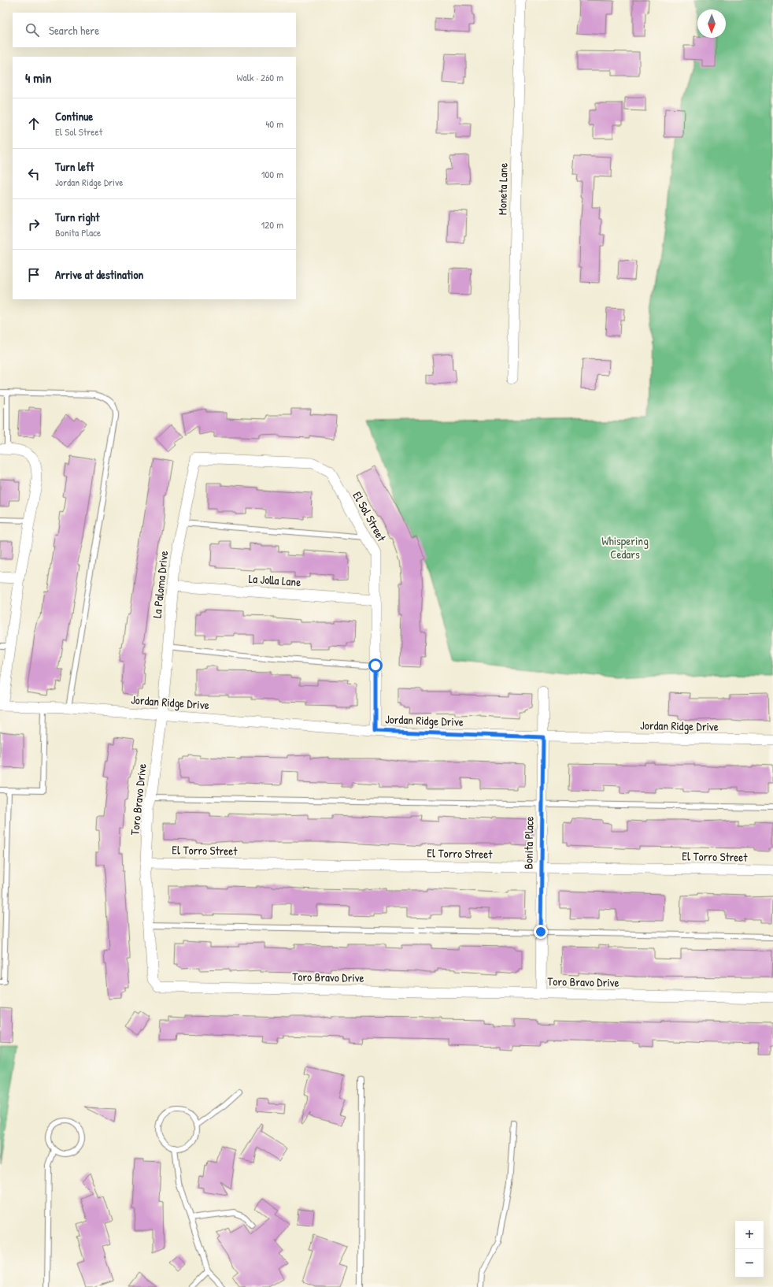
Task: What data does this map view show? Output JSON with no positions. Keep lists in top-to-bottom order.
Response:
{
  "streets": {
    "street": [
      "Moneta Lane",
      "El Sol Street",
      "La Jolla Lane",
      "La Paloma Drive",
      "Jordan Ridge Drive",
      "Toro Bravo Drive",
      "Bonita Place",
      "El Torro Street"
    ]
  },
  "crossings": [
    ["El Sol Street", "La Jolla Lane"],
    ["El Sol Street", "La Paloma Drive"],
    ["El Sol Street", "Jordan Ridge Drive"],
    ["La Jolla Lane", "La Paloma Drive"],
    ["La Paloma Drive", "Jordan Ridge Drive"],
    ["La Paloma Drive", "Toro Bravo Drive"],
    ["Jordan Ridge Drive", "Toro Bravo Drive"],
    ["Jordan Ridge Drive", "Bonita Place"],
    ["Toro Bravo Drive", "Bonita Place"],
    ["Toro Bravo Drive", "El Torro Street"],
    ["Bonita Place", "El Torro Street"]
  ],
  "parks": ["Whispering Cedars"],
  "north": "bottom",
  "page": {
    "search": "Search here",
    "heading": ["4 min", "Walk · 260 m"],
    "list": [
      ["Continue", "El Sol Street", "40 m"],
      ["Turn left", "Jordan Ridge Drive", "100 m"],
      ["Turn right", "Bonita Place", "120 m"],
      "Arrive at destination"
    ],
    "map_buttons": ["+", "−"]
  }
}
